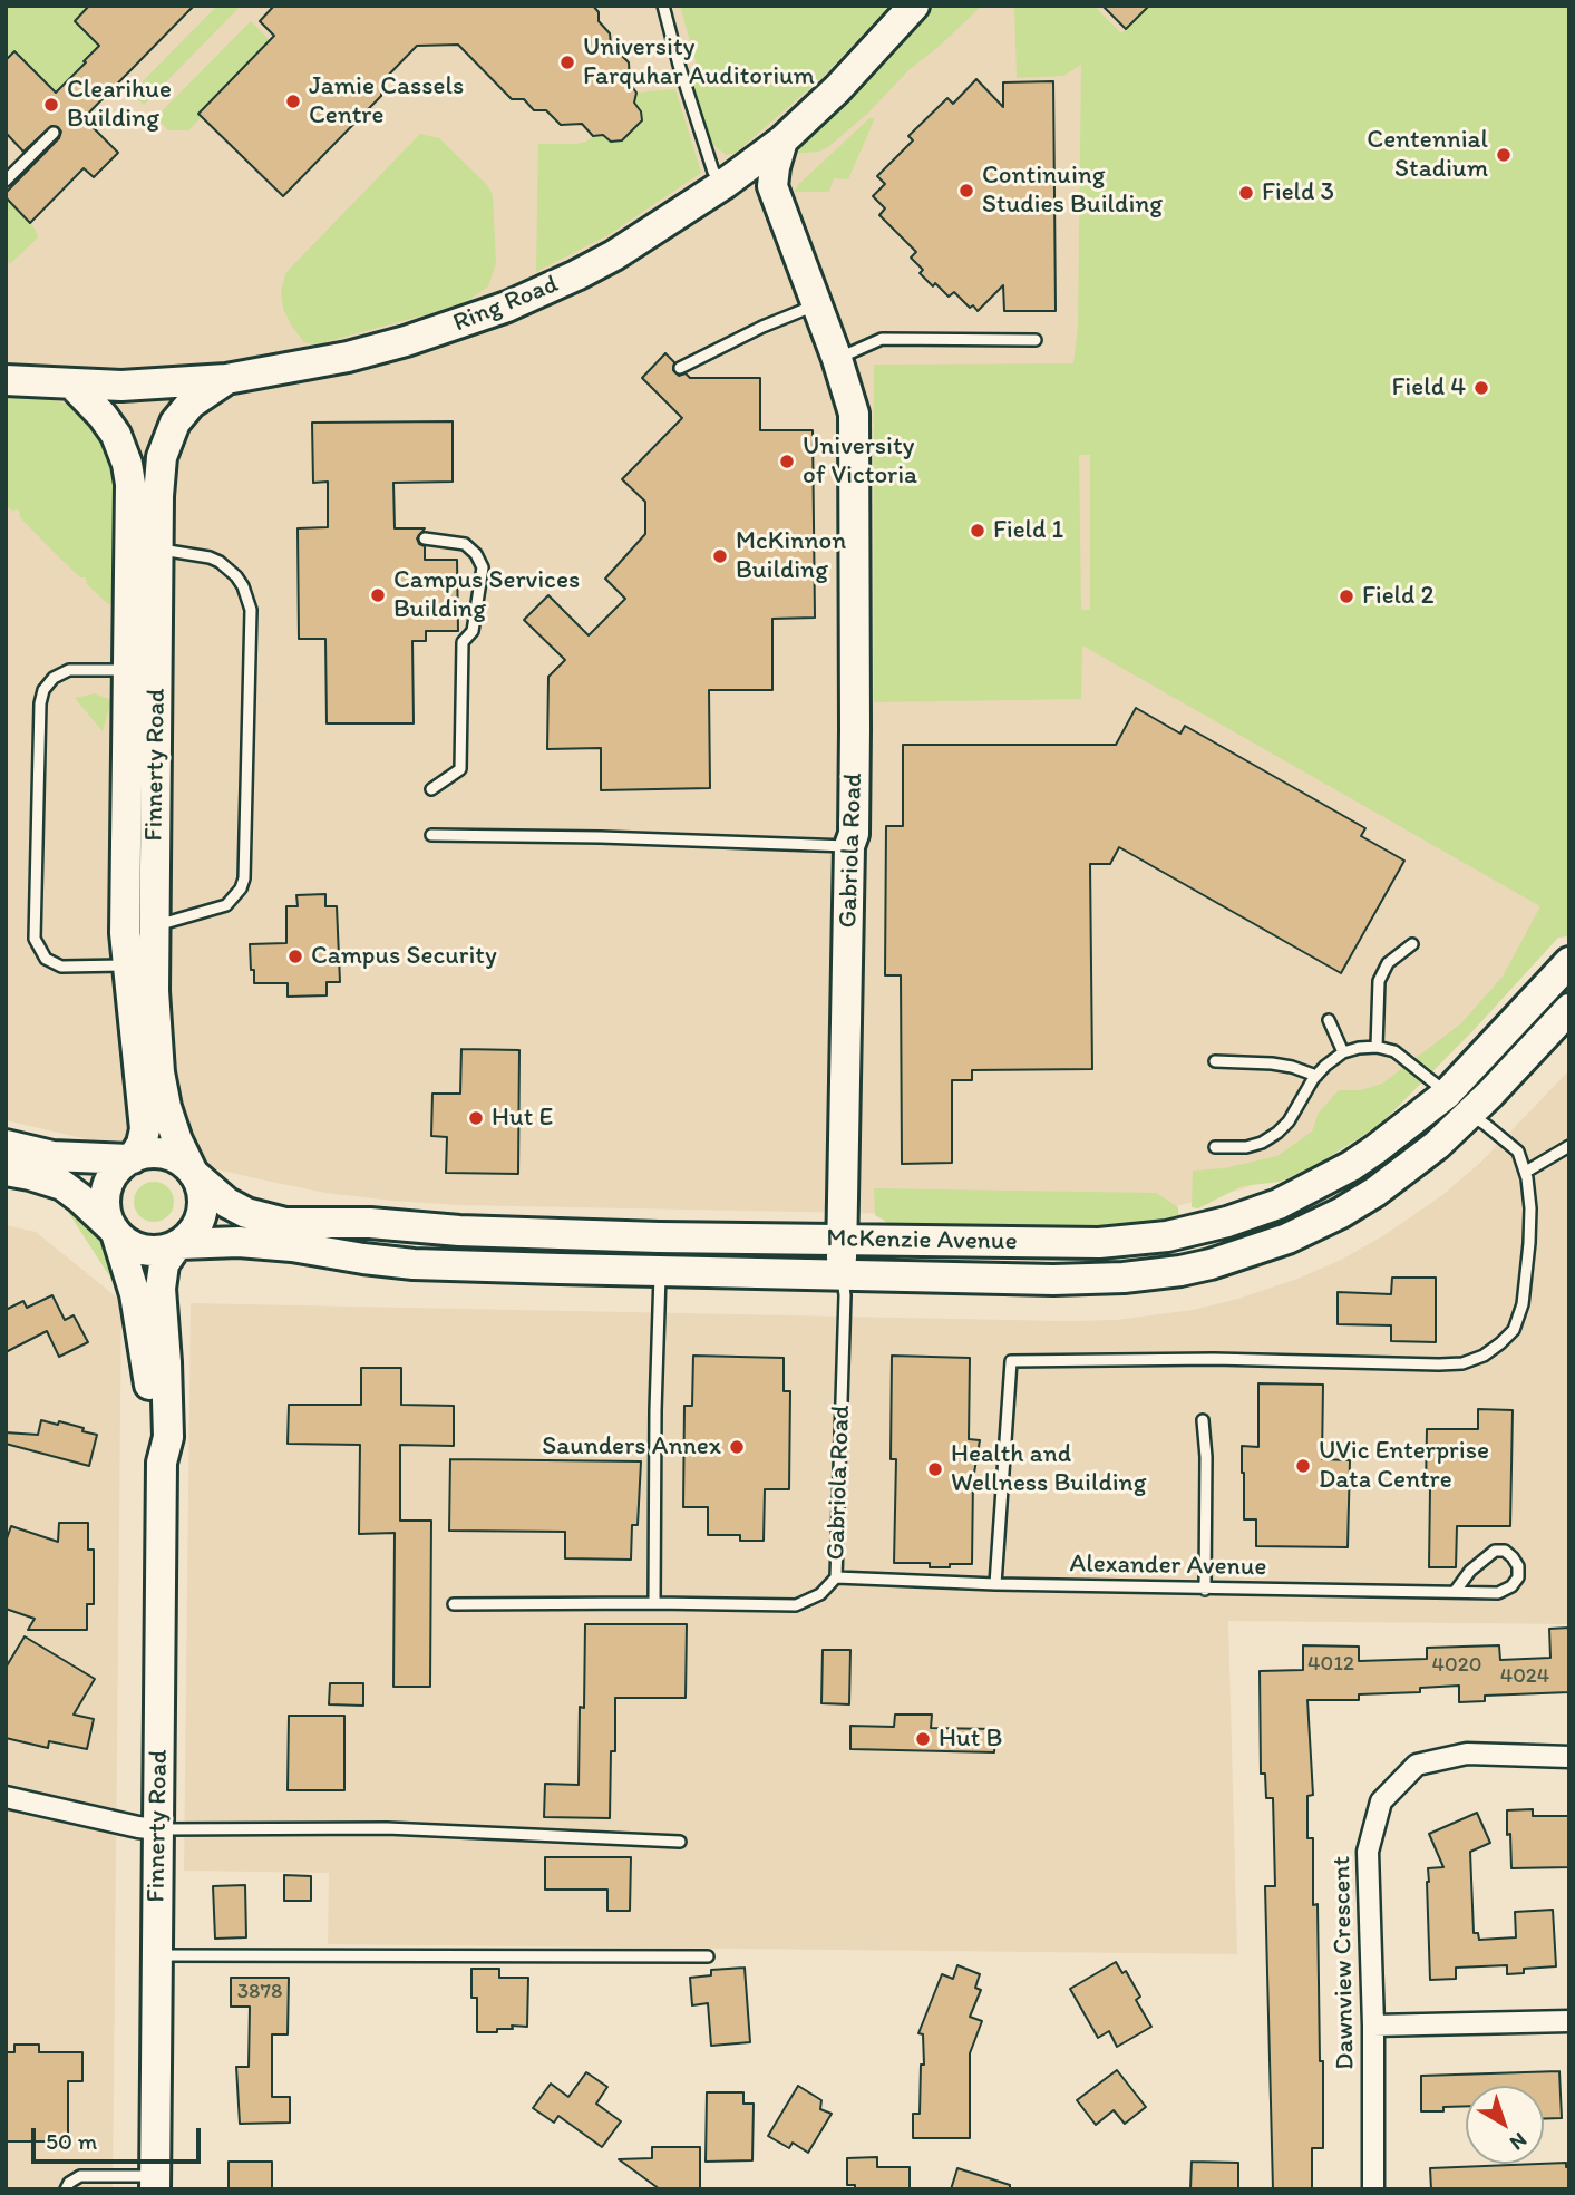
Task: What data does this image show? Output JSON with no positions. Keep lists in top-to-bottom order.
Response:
{
  "streets": {
    "street": [
      "Ring Road",
      "Finnerty Road",
      "Gabriola Road",
      "McKenzie Avenue",
      "Dawnview Crescent"
    ],
    "lane": ["Alexander Avenue"]
  },
  "crossings": [
    ["Ring Road", "Finnerty Road"],
    ["Ring Road", "Gabriola Road"],
    ["Finnerty Road", "McKenzie Avenue"],
    ["Gabriola Road", "McKenzie Avenue"],
    ["Gabriola Road", "Alexander Avenue"]
  ],
  "places": [
    "University Farquhar Auditorium",
    "Jamie Cassels Centre",
    "Clearihue Building",
    "Centennial Stadium",
    "Continuing Studies Building",
    "Field 3",
    "Field 4",
    "University of Victoria",
    "Field 1",
    "McKinnon Building",
    "Campus Services Building",
    "Field 2",
    "Campus Security",
    "Hut E",
    "Saunders Annex",
    "UVic Enterprise Data Centre",
    "Health and Wellness Building",
    "Hut B"
  ],
  "house_numbers": [
    "4012",
    "4020",
    "4024",
    "3878"
  ],
  "scale_bar": "50 m",
  "north": "bottom right"
}
